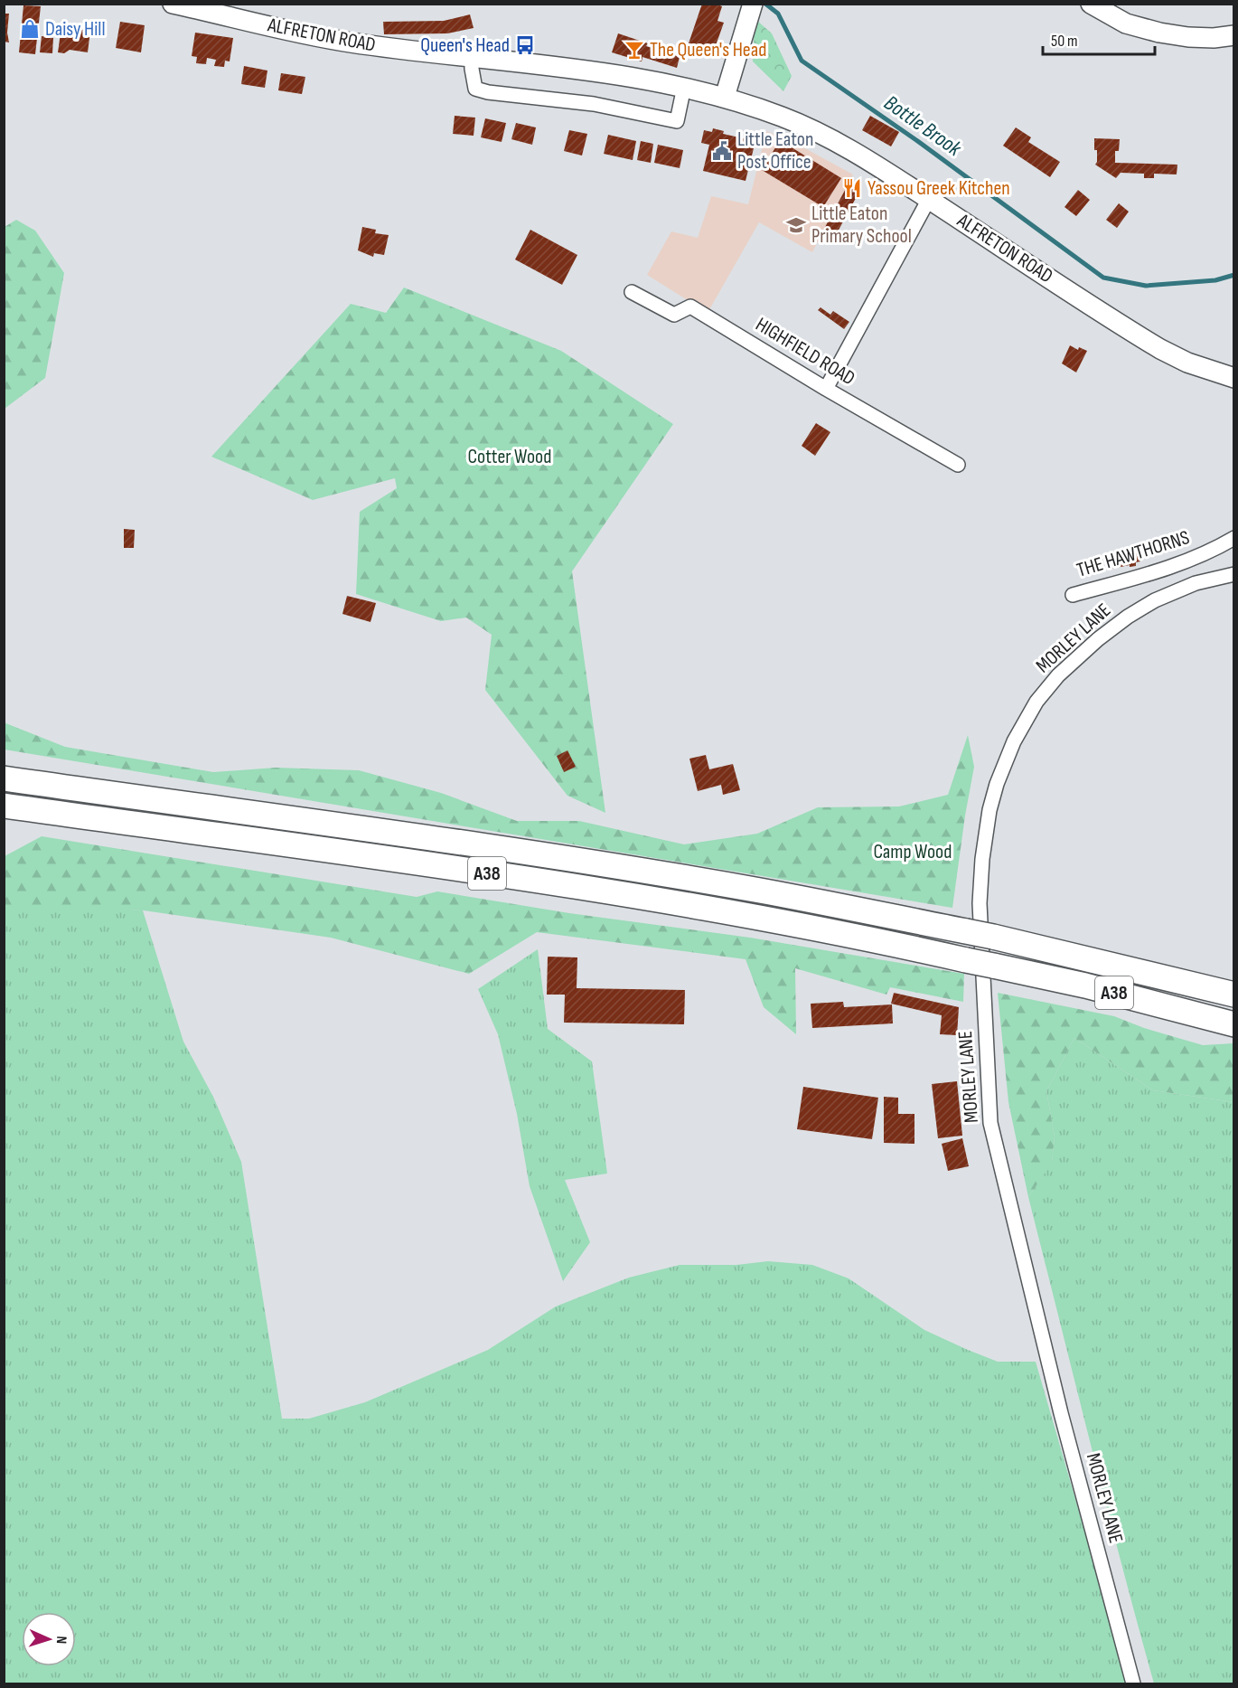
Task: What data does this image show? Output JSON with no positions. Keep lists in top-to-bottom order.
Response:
{
  "streets": {
    "highway": ["A38"],
    "main road": ["ALFRETON ROAD"],
    "street": ["HIGHFIELD ROAD", "THE HAWTHORNS", "MORLEY LANE"]
  },
  "water": ["Bottle Brook"],
  "parks": ["Cotter Wood", "Camp Wood"],
  "places": {
    "shop": ["Daisy Hill"],
    "bus stop": ["Queen's Head"],
    "bar": ["The Queen's Head"],
    "public building": ["Little Eaton Post Office"],
    "restaurant": ["Yassou Greek Kitchen"],
    "school or university": ["Little Eaton Primary School"]
  },
  "scale_bar": "50 m",
  "north": "right"
}
